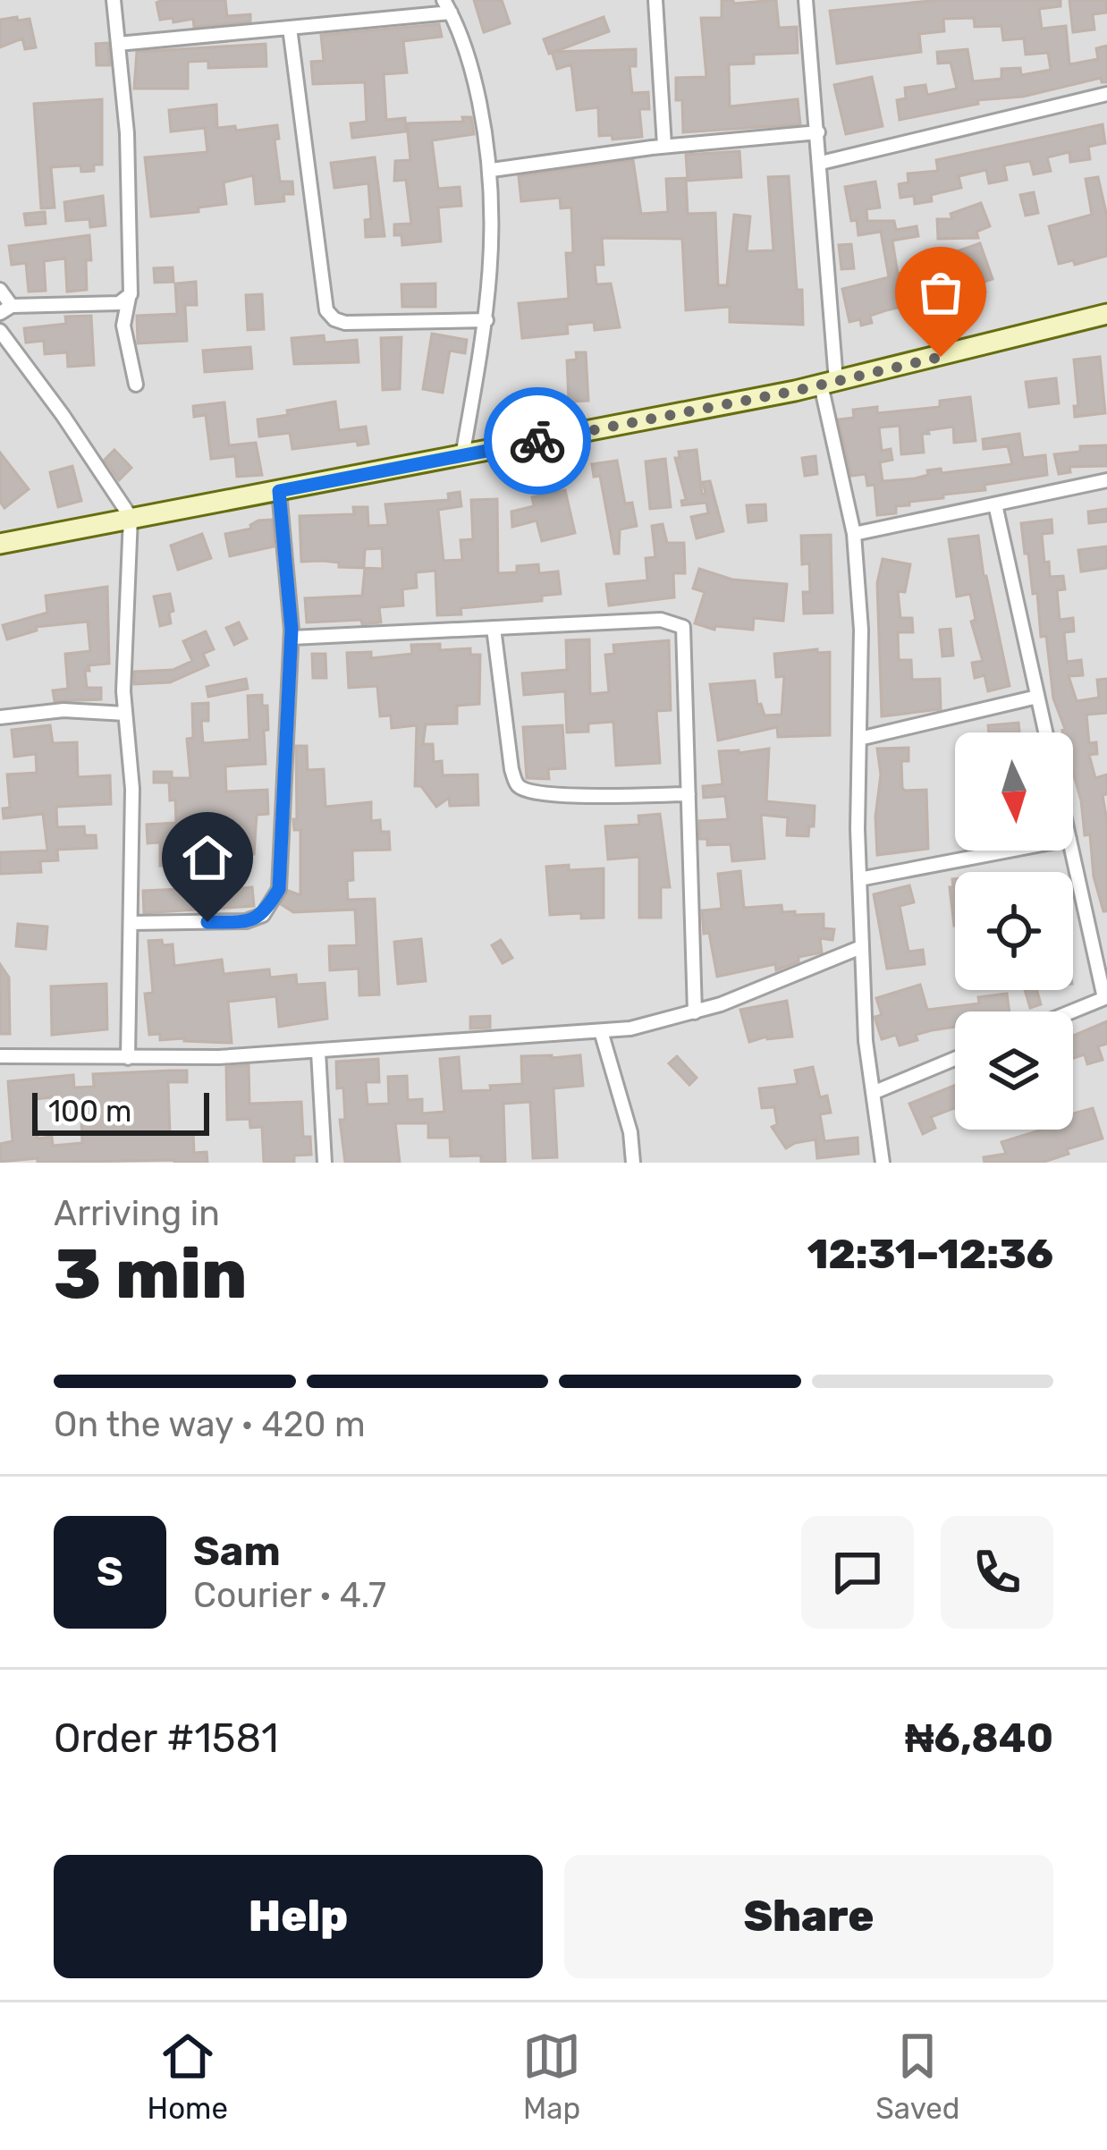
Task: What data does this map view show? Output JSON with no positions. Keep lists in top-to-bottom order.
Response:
{
  "scale_bar": "100 m",
  "north": "bottom",
  "page": {
    "scale": "100 m",
    "heading": ["3 min", "Arriving in", "12:31–12:36"],
    "panel": [
      "Sam",
      "Courier · 4.7",
      "Order #1581",
      "₦6,840"
    ],
    "bar": "On the way · 420 m",
    "round": "S",
    "buttons": ["Help", "Share"],
    "tabs": ["Home", "Map", "Saved"]
  }
}
